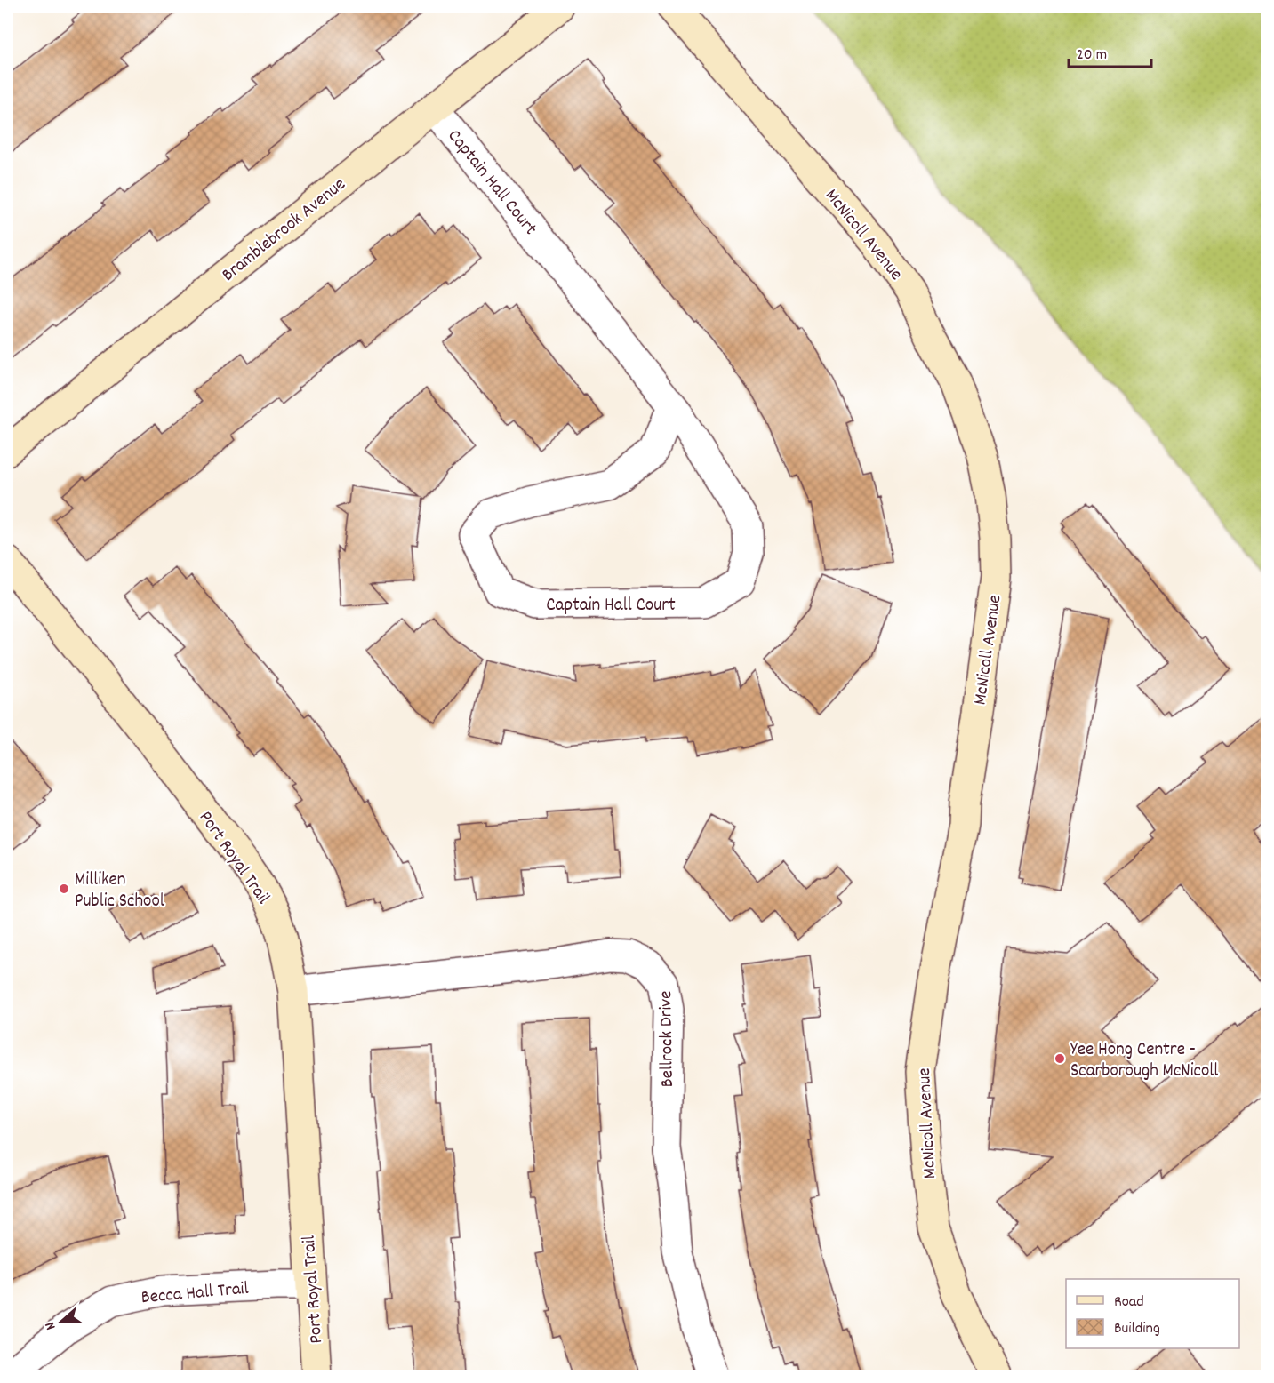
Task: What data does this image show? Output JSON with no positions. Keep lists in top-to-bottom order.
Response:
{
  "streets": {
    "street": [
      "Captain Hall Court",
      "Bramblebrook Avenue",
      "McNicoll Avenue",
      "Port Royal Trail",
      "Bellrock Drive",
      "Becca Hall Trail"
    ]
  },
  "crossings": [
    ["Captain Hall Court", "Bramblebrook Avenue"],
    ["Port Royal Trail", "Bellrock Drive"],
    ["Port Royal Trail", "Becca Hall Trail"]
  ],
  "places": ["Milliken Public School", "Yee Hong Centre - Scarborough McNicoll"],
  "legend": ["Road", "Building"],
  "scale_bar": "20 m",
  "north": "left"
}
